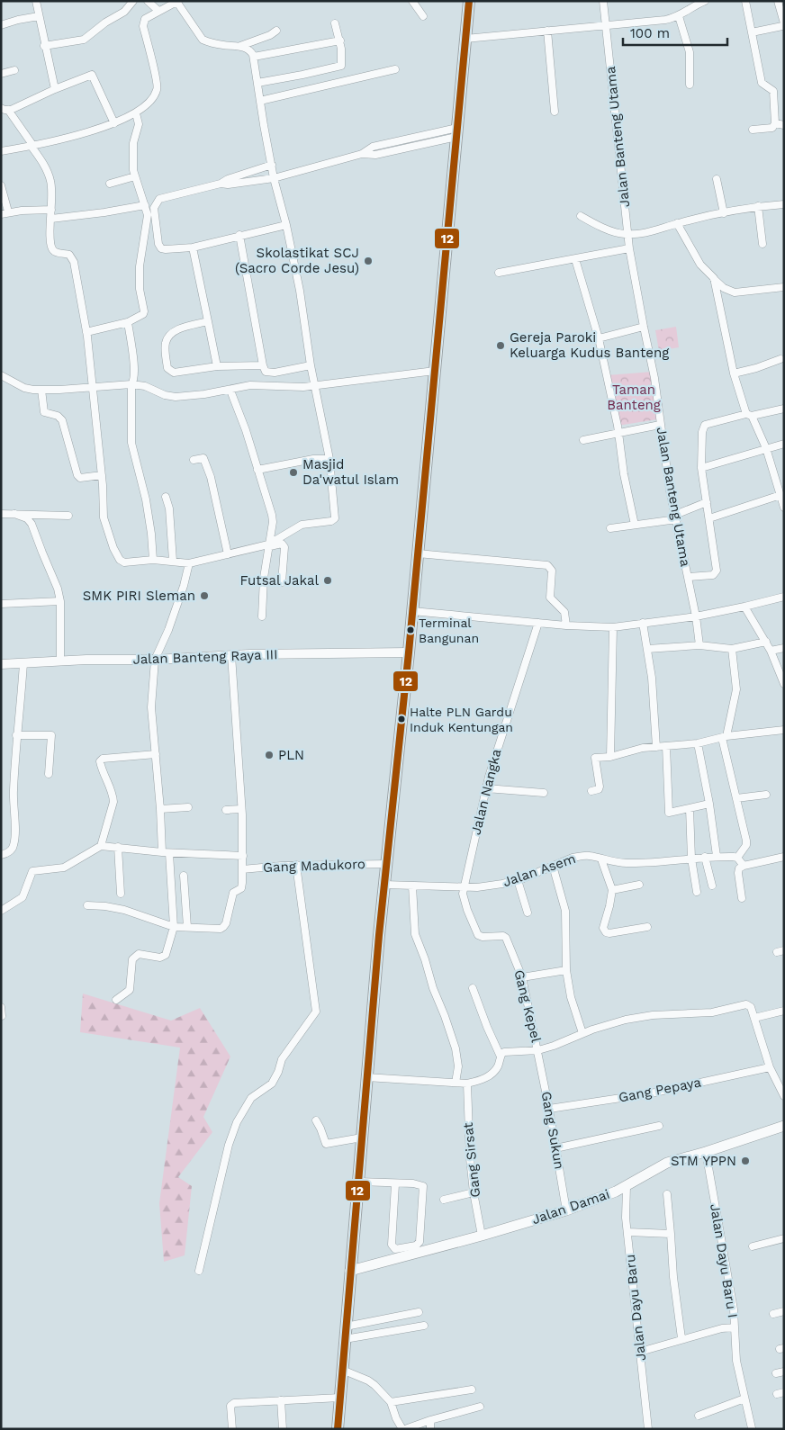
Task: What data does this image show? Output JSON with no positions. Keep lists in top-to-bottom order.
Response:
{
  "streets": {
    "main road": ["Jalan Damai"],
    "street": [
      "Jalan Banteng Utama",
      "Jalan Banteng Raya III",
      "Jalan Nangka",
      "Gang Madukoro",
      "Jalan Asem",
      "Gang Kepel",
      "Gang Pepaya",
      "Gang Sukun",
      "Gang Sirsat",
      "Jalan Dayu Baru I",
      "Jalan Dayu Baru"
    ]
  },
  "crossings": [
    ["Jalan Nangka", "Jalan Asem"],
    ["Jalan Nangka", "Gang Kepel"],
    ["Jalan Asem", "Gang Kepel"],
    ["Gang Kepel", "Gang Sukun"],
    ["Gang Pepaya", "Gang Sukun"],
    ["Gang Sukun", "Jalan Damai"],
    ["Gang Sirsat", "Jalan Damai"],
    ["Jalan Damai", "Jalan Dayu Baru I"],
    ["Jalan Damai", "Jalan Dayu Baru"],
    ["Jalan Dayu Baru I", "Jalan Dayu Baru"]
  ],
  "parks": ["Taman Banteng"],
  "places": [
    "Skolastikat SCJ (Sacro Corde Jesu)",
    "Gereja Paroki Keluarga Kudus Banteng",
    "Masjid Da'watul Islam",
    "Futsal Jakal",
    "SMK PIRI Sleman",
    "Terminal Bangunan",
    "Halte PLN Gardu Induk Kentungan",
    "PLN",
    "STM YPPN"
  ],
  "lines": ["transit line 12"],
  "scale_bar": "100 m"
}
